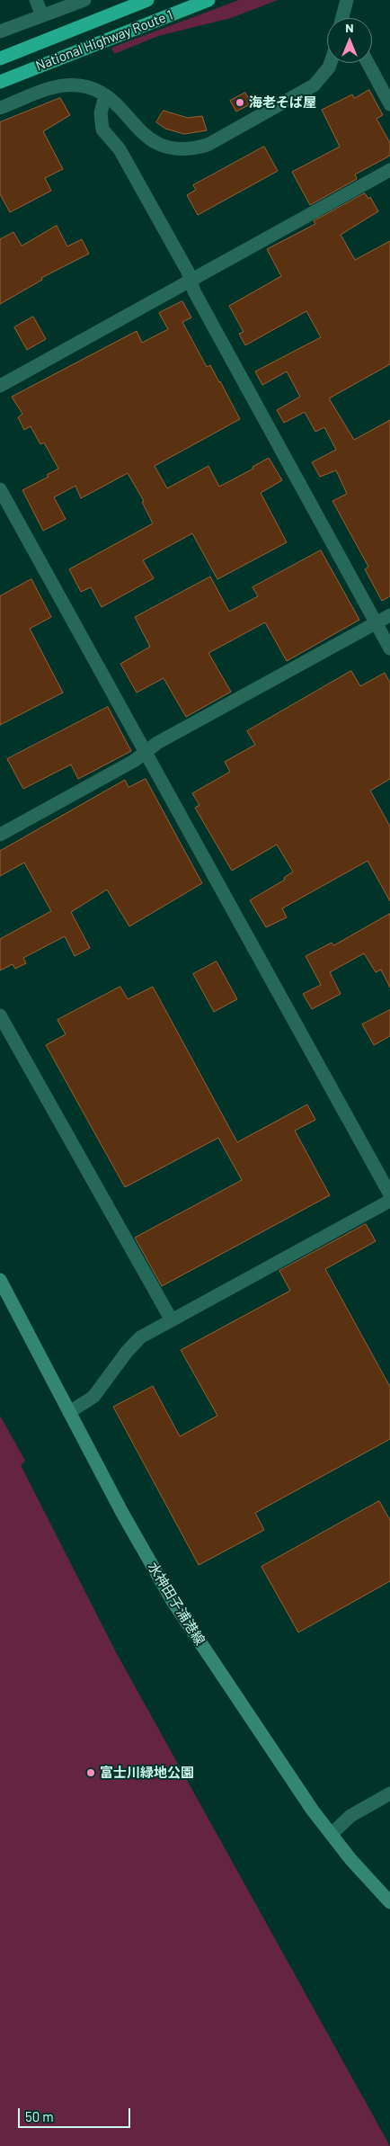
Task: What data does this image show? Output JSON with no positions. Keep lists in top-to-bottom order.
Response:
{
  "streets": {
    "highway": ["National Highway Route 1"],
    "main road": ["水神田子浦港線"]
  },
  "places": ["海老そば屋", "富士川緑地公園"],
  "scale_bar": "50 m",
  "north": "top"
}
